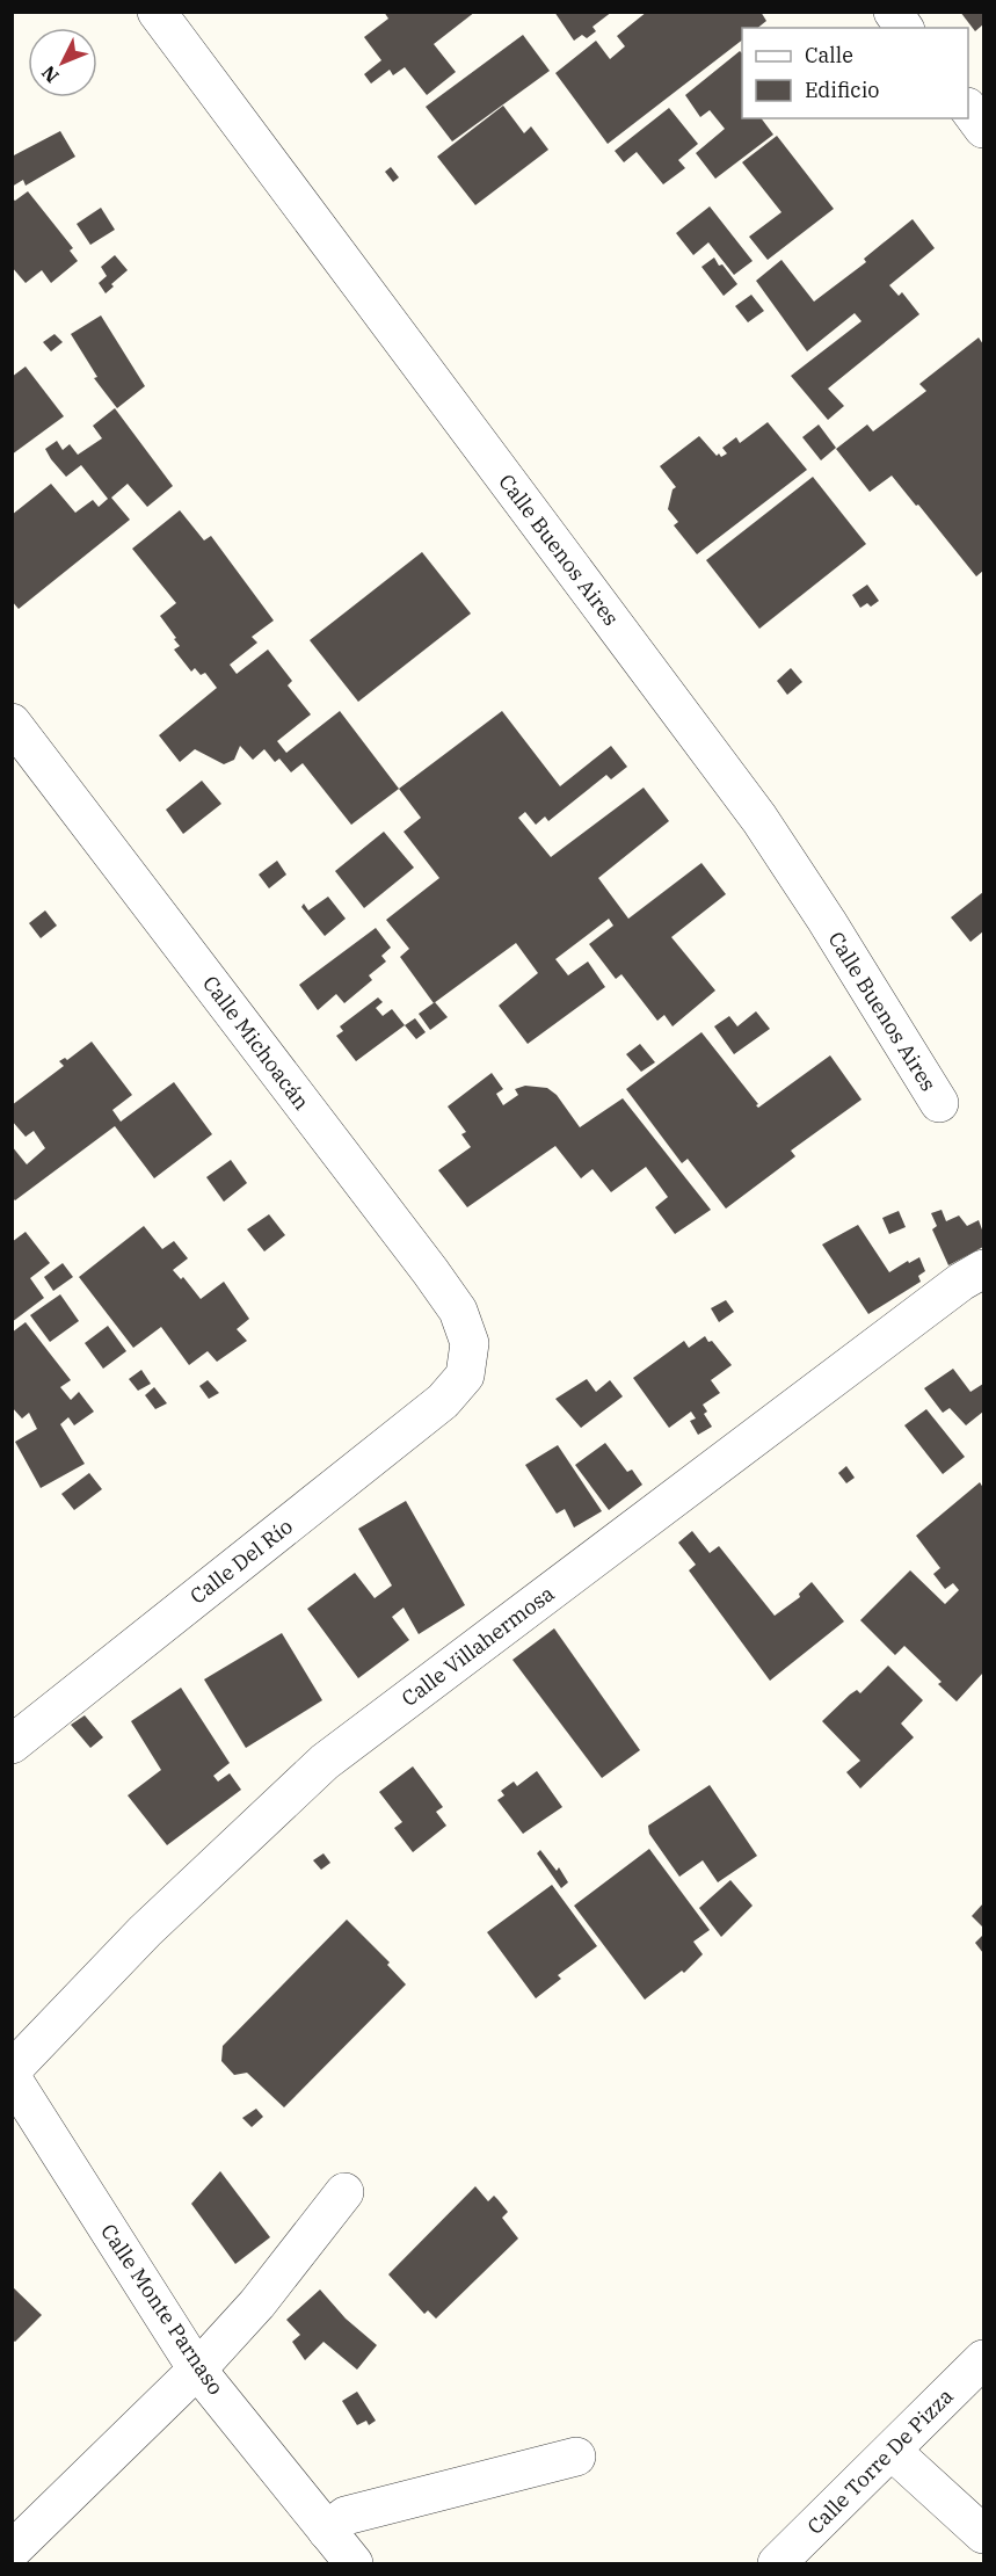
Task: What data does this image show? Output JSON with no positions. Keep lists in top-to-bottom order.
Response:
{
  "streets": {
    "street": [
      "Calle Buenos Aires",
      "Calle Michoacán",
      "Calle Del Río",
      "Calle Villahermosa",
      "Calle Monte Parnaso",
      "Calle Torre De Pizza"
    ]
  },
  "crossings": [
    ["Calle Michoacán", "Calle Del Río"]
  ],
  "legend": ["Calle", "Edificio"],
  "north": "bottom left"
}
